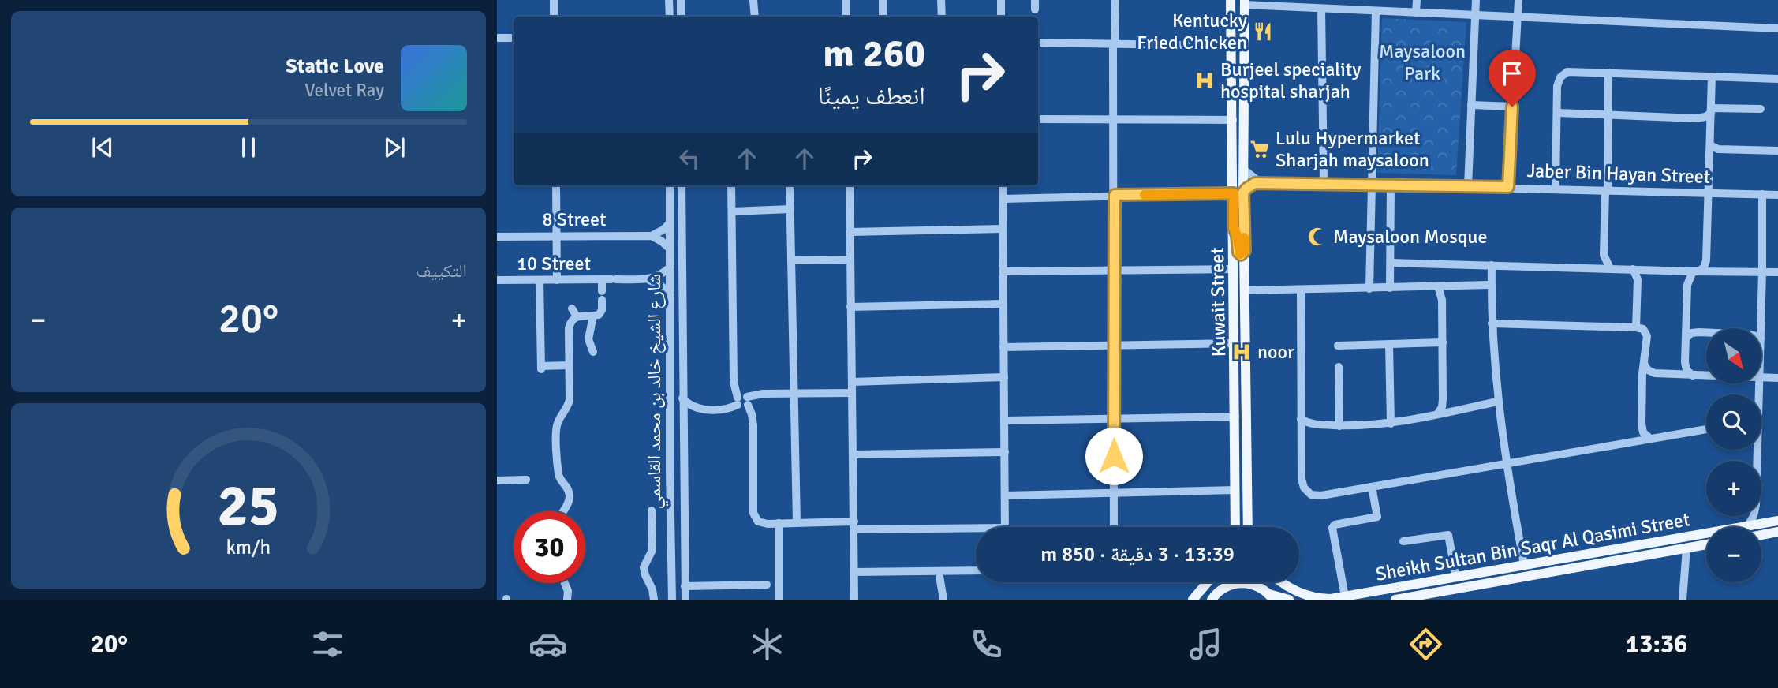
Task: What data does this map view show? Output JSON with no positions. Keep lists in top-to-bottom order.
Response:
{
  "streets": {
    "main road": ["Kuwait Street", "Sheikh Sultan Bin Saqr Al Qasimi Street"],
    "street": [
      "Jaber Bin Hayan Street",
      "8 Street",
      "10 Street",
      "شارع الشيخ خالد بن محمد القاسمي"
    ]
  },
  "crossings": [
    ["10 Street", "شارع الشيخ خالد بن محمد القاسمي"]
  ],
  "parks": ["Maysaloon Park"],
  "places": {
    "restaurant": ["Kentucky Fried Chicken"],
    "hospital": ["Burjeel speciality hospital sharjah", "noor"],
    "supermarket": ["Lulu Hypermarket Sharjah maysaloon"],
    "mosque": ["Maysaloon Mosque"]
  },
  "north": "bottom right",
  "page": {
    "turn": ["260 m", "انعطف يمينًا"],
    "song": ["Static Love", "Velvet Ray"],
    "tile": "التكييف",
    "heat": ["−", "20°", "+"],
    "map_buttons": ["+", "−"],
    "limit": "30",
    "trip": "13:39 · 3 دقيقة · 850 m",
    "tabs": ["13:36", "20°"],
    "gauge": ["25", "km/h"]
  }
}
